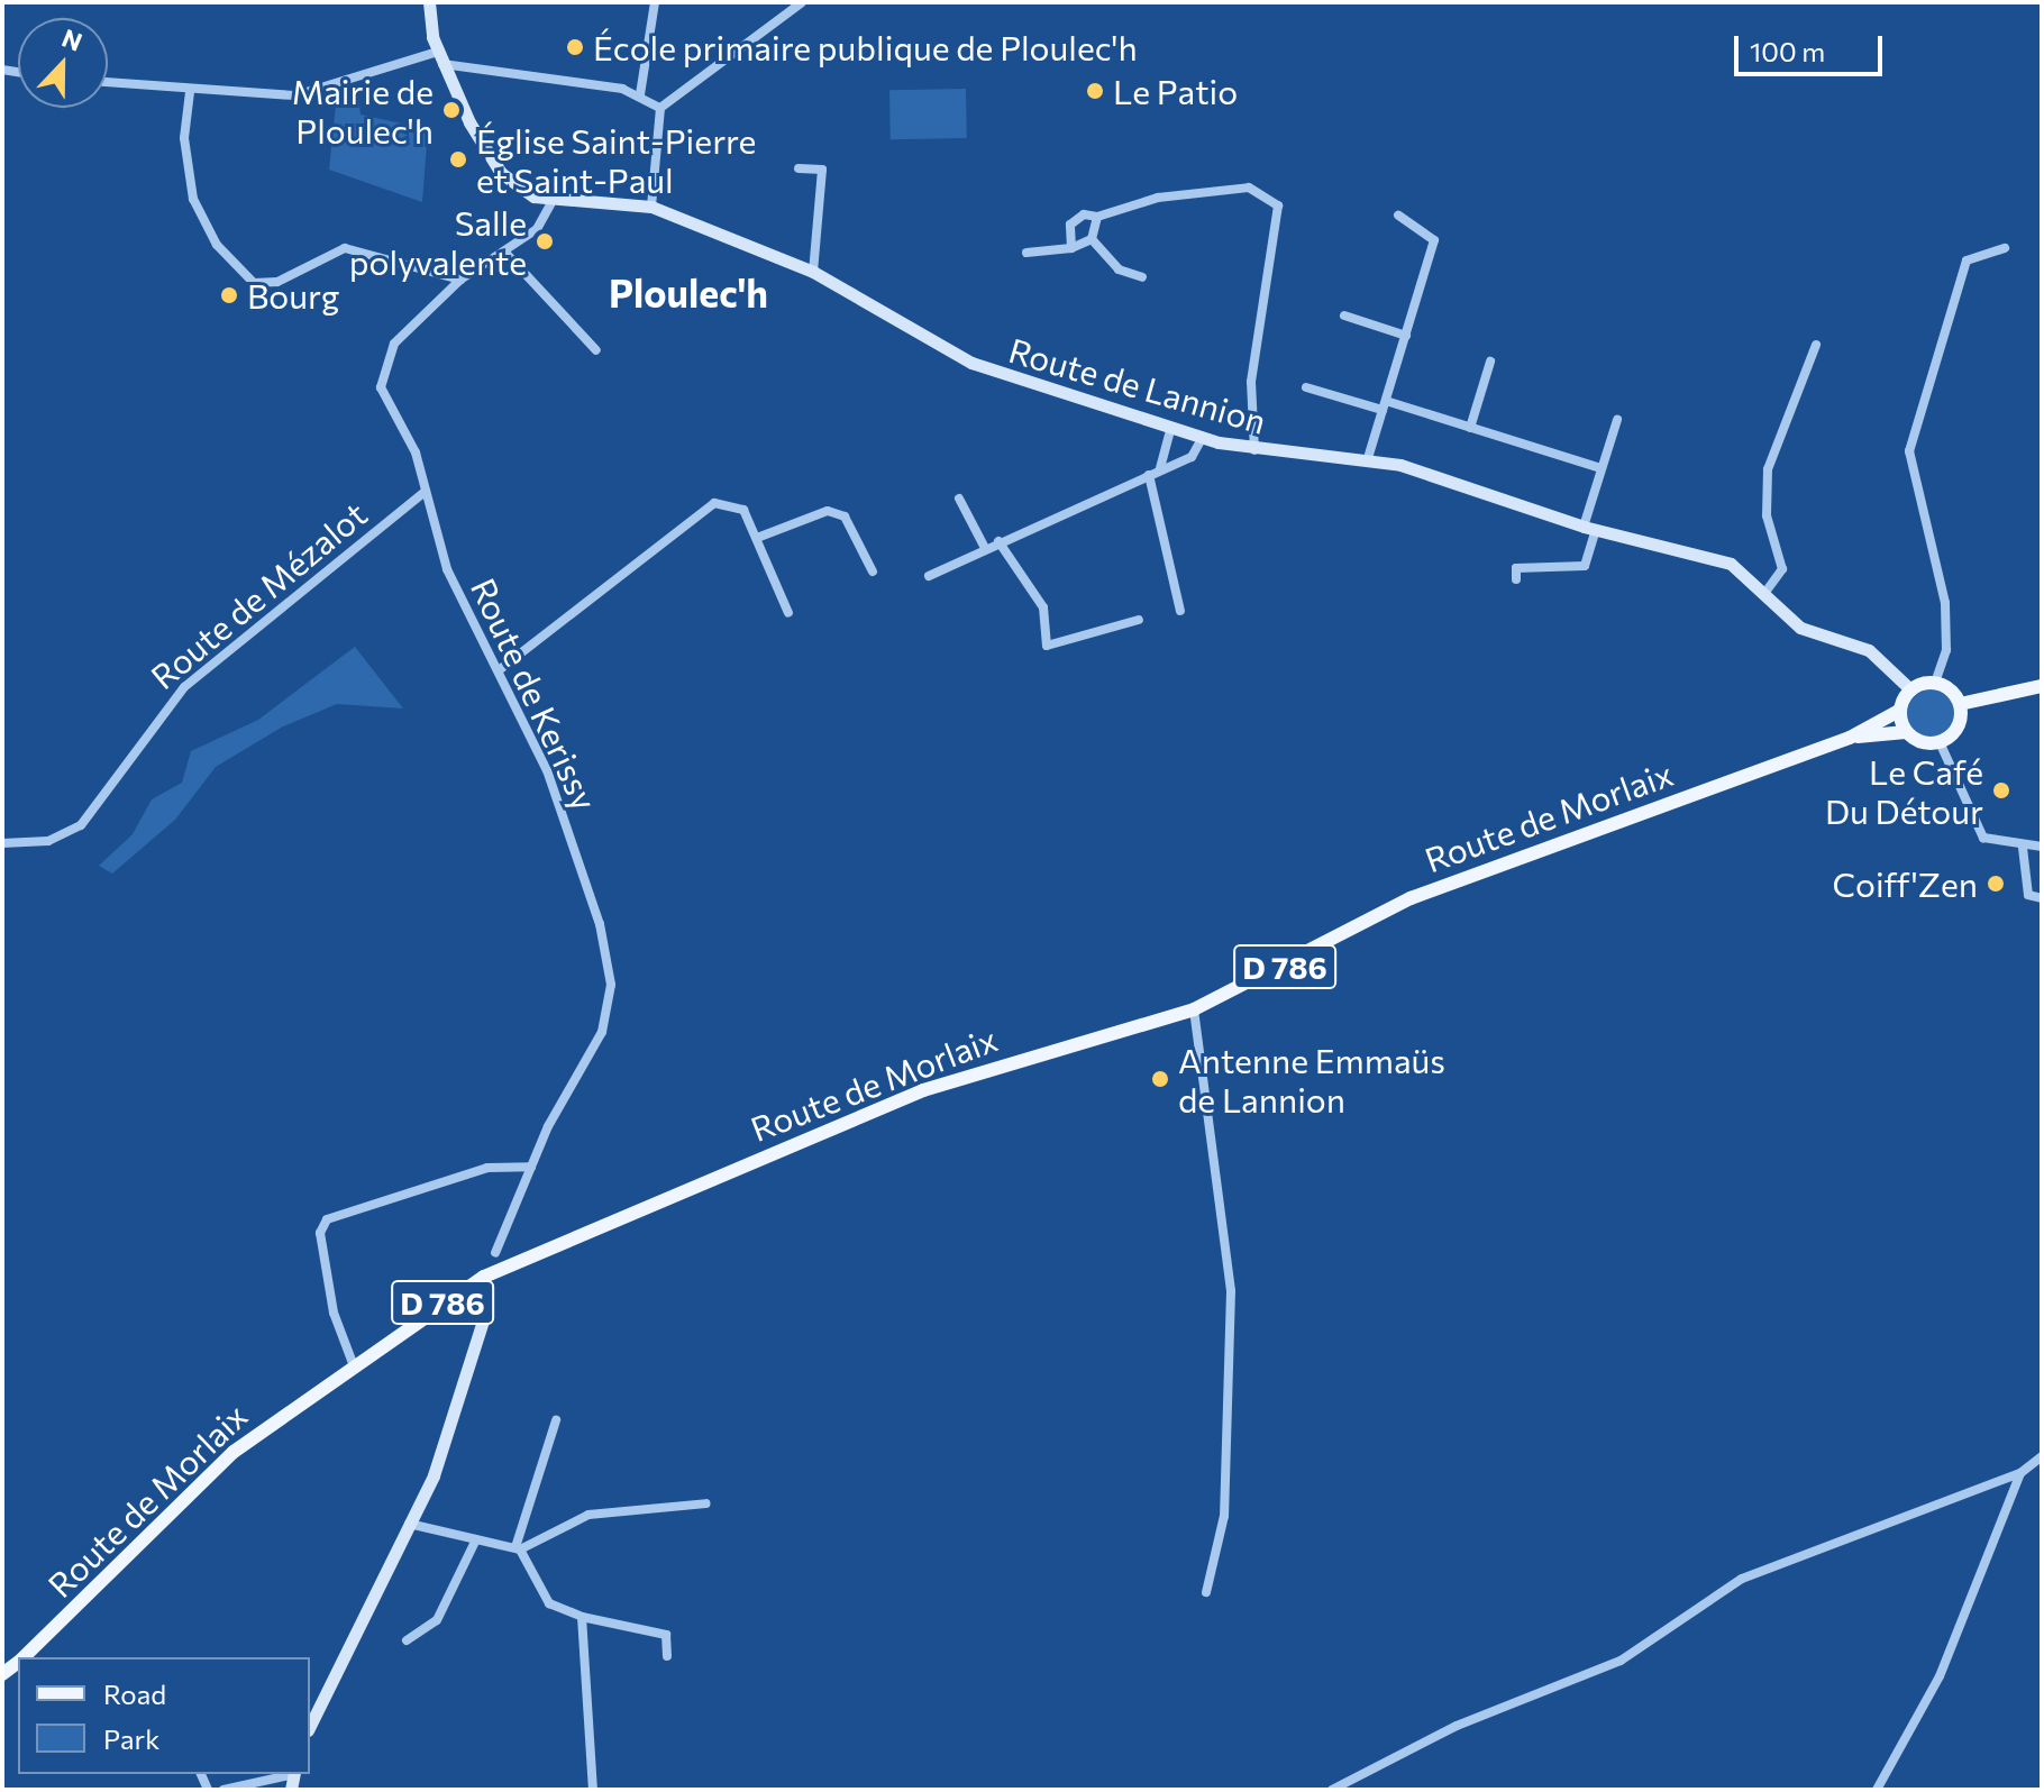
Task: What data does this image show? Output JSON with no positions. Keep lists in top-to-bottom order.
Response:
{
  "streets": {
    "main road": ["Route de Morlaix", "D 786"],
    "street": ["Route de Lannion", "Route de Mézalot", "Route de Kerissy"]
  },
  "crossings": [
    ["Route de Lannion", "Route de Morlaix"],
    ["Route de Mézalot", "Route de Kerissy"]
  ],
  "districts": ["Ploulec'h"],
  "places": [
    "École primaire publique de Ploulec'h",
    "Le Patio",
    "Mairie de Ploulec'h",
    "Église Saint-Pierre et Saint-Paul",
    "Salle polyvalente",
    "Bourg",
    "Le Café Du Détour",
    "Coiff'Zen",
    "Antenne Emmaüs de Lannion"
  ],
  "legend": ["Road", "Park"],
  "scale_bar": "100 m",
  "north": "top"
}
